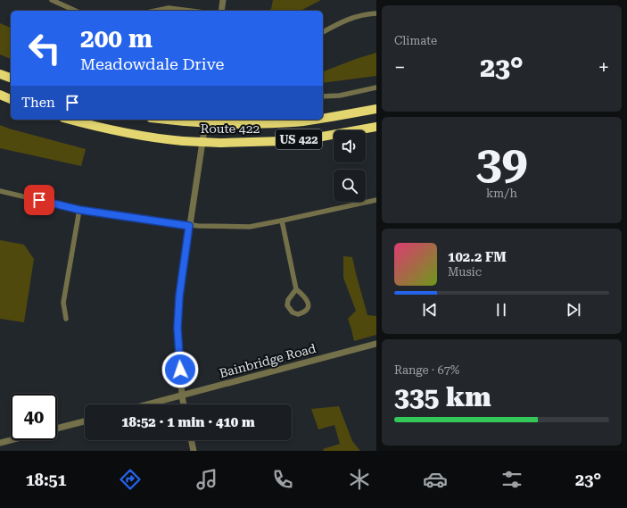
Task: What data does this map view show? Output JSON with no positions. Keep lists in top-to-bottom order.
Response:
{
  "streets": {
    "highway": ["Route 422", "US 422"],
    "street": ["Bainbridge Road"]
  },
  "page": {
    "tile": [
      "Climate",
      ["39", "km/h"],
      ["Range · 67%", "335 km"]
    ],
    "turn": ["200 m", "Meadowdale Drive"],
    "heat": ["−", "23°", "+"],
    "then": "Then",
    "song": ["102.2 FM", "Music"],
    "limit": "40",
    "trip": "18:52 · 1 min · 410 m",
    "tabs": ["18:51", "23°"]
  }
}
